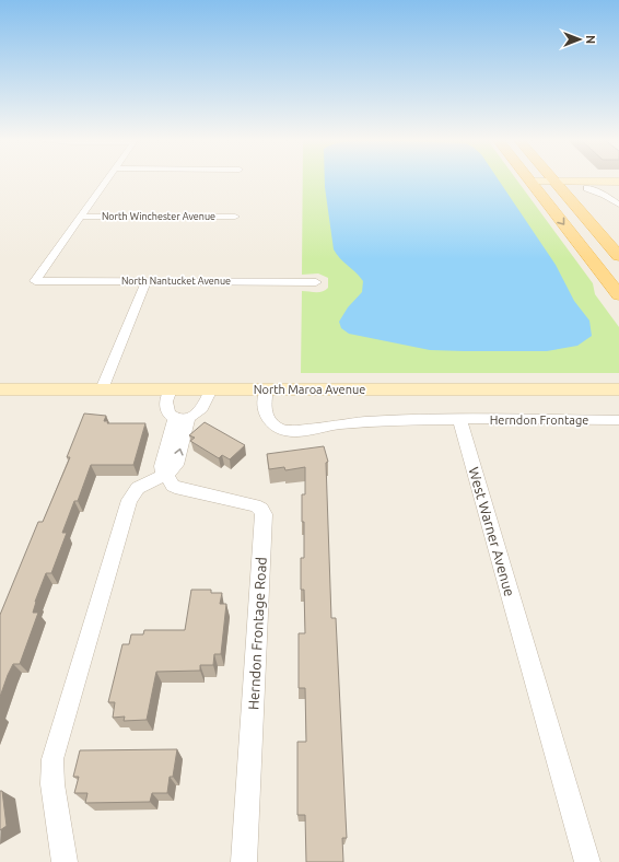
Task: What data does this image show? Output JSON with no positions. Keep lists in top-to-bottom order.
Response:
{
  "streets": {
    "main road": ["North Maroa Avenue"],
    "street": [
      "North Winchester Avenue",
      "North Nantucket Avenue",
      "Herndon Frontage",
      "West Warner Avenue",
      "Herndon Frontage Road"
    ]
  },
  "crossings": [
    ["North Winchester Avenue", "North Nantucket Avenue"],
    ["Herndon Frontage", "West Warner Avenue"]
  ],
  "north": "right"
}
